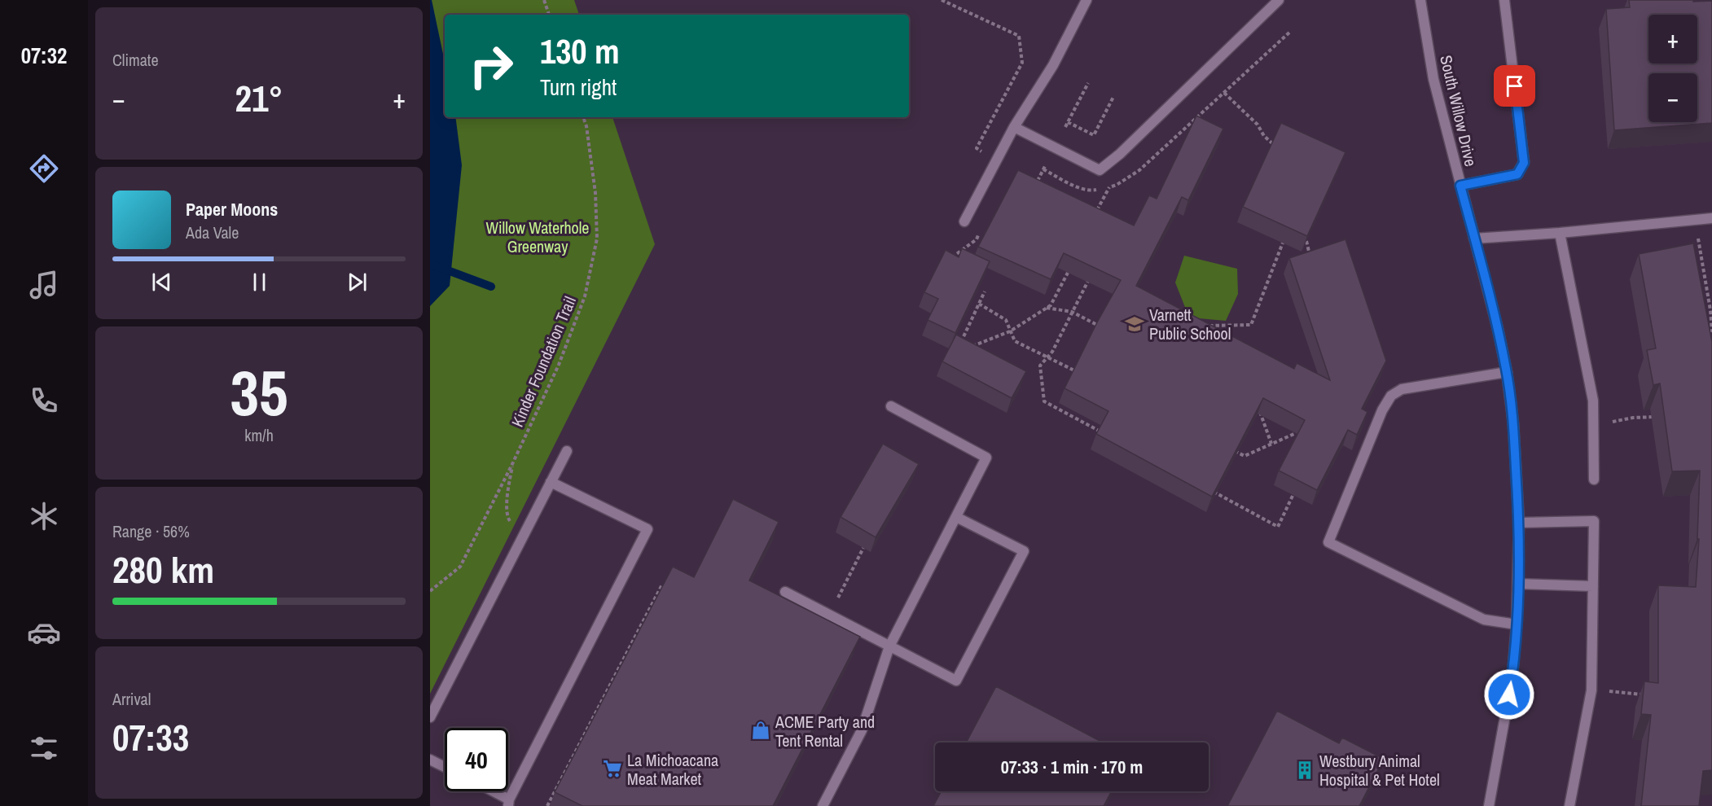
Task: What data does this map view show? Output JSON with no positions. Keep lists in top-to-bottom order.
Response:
{
  "streets": {
    "street": ["South Willow Drive"],
    "path": ["Kinder Foundation Trail"]
  },
  "parks": ["Willow Waterhole Greenway"],
  "places": {
    "school or university": ["Varnett Public School"],
    "shop": ["ACME Party and Tent Rental"],
    "supermarket": ["La Michoacana Meat Market"],
    "building": ["Westbury Animal Hospital & Pet Hotel"]
  },
  "page": {
    "tabs": "07:32",
    "tile": [
      "Climate",
      ["35", "km/h"],
      ["Range · 56%", "280 km"],
      ["Arrival", "07:33"]
    ],
    "map_buttons": ["+", "−"],
    "turn": ["130 m", "Turn right"],
    "heat": ["−", "21°", "+"],
    "song": ["Paper Moons", "Ada Vale"],
    "limit": "40",
    "trip": "07:33 · 1 min · 170 m"
  }
}
